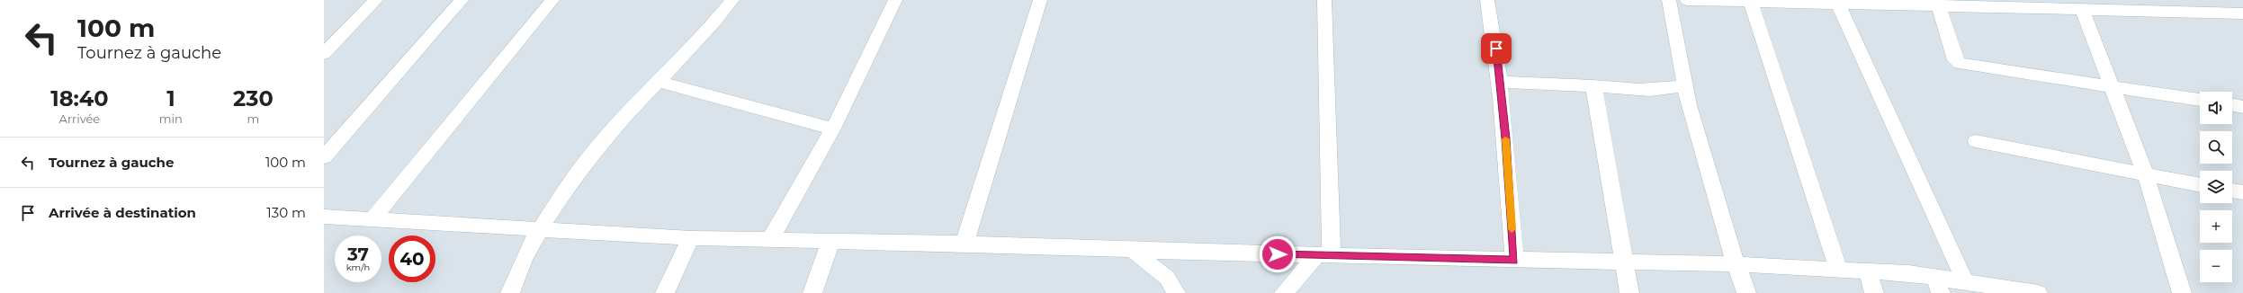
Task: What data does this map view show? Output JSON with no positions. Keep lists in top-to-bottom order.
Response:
{
  "page": {
    "turn": ["100 m", "Tournez à gauche"],
    "eta": [
      "18:40",
      "Arrivée",
      "1",
      "min",
      "230",
      "m"
    ],
    "map_buttons": ["+", "−"],
    "list": [
      {
        "name": "Tournez à gauche",
        "value": "100 m"
      },
      {
        "name": "Arrivée à destination",
        "value": "130 m"
      }
    ],
    "speed": "37 km/h",
    "limit": "40"
  }
}
